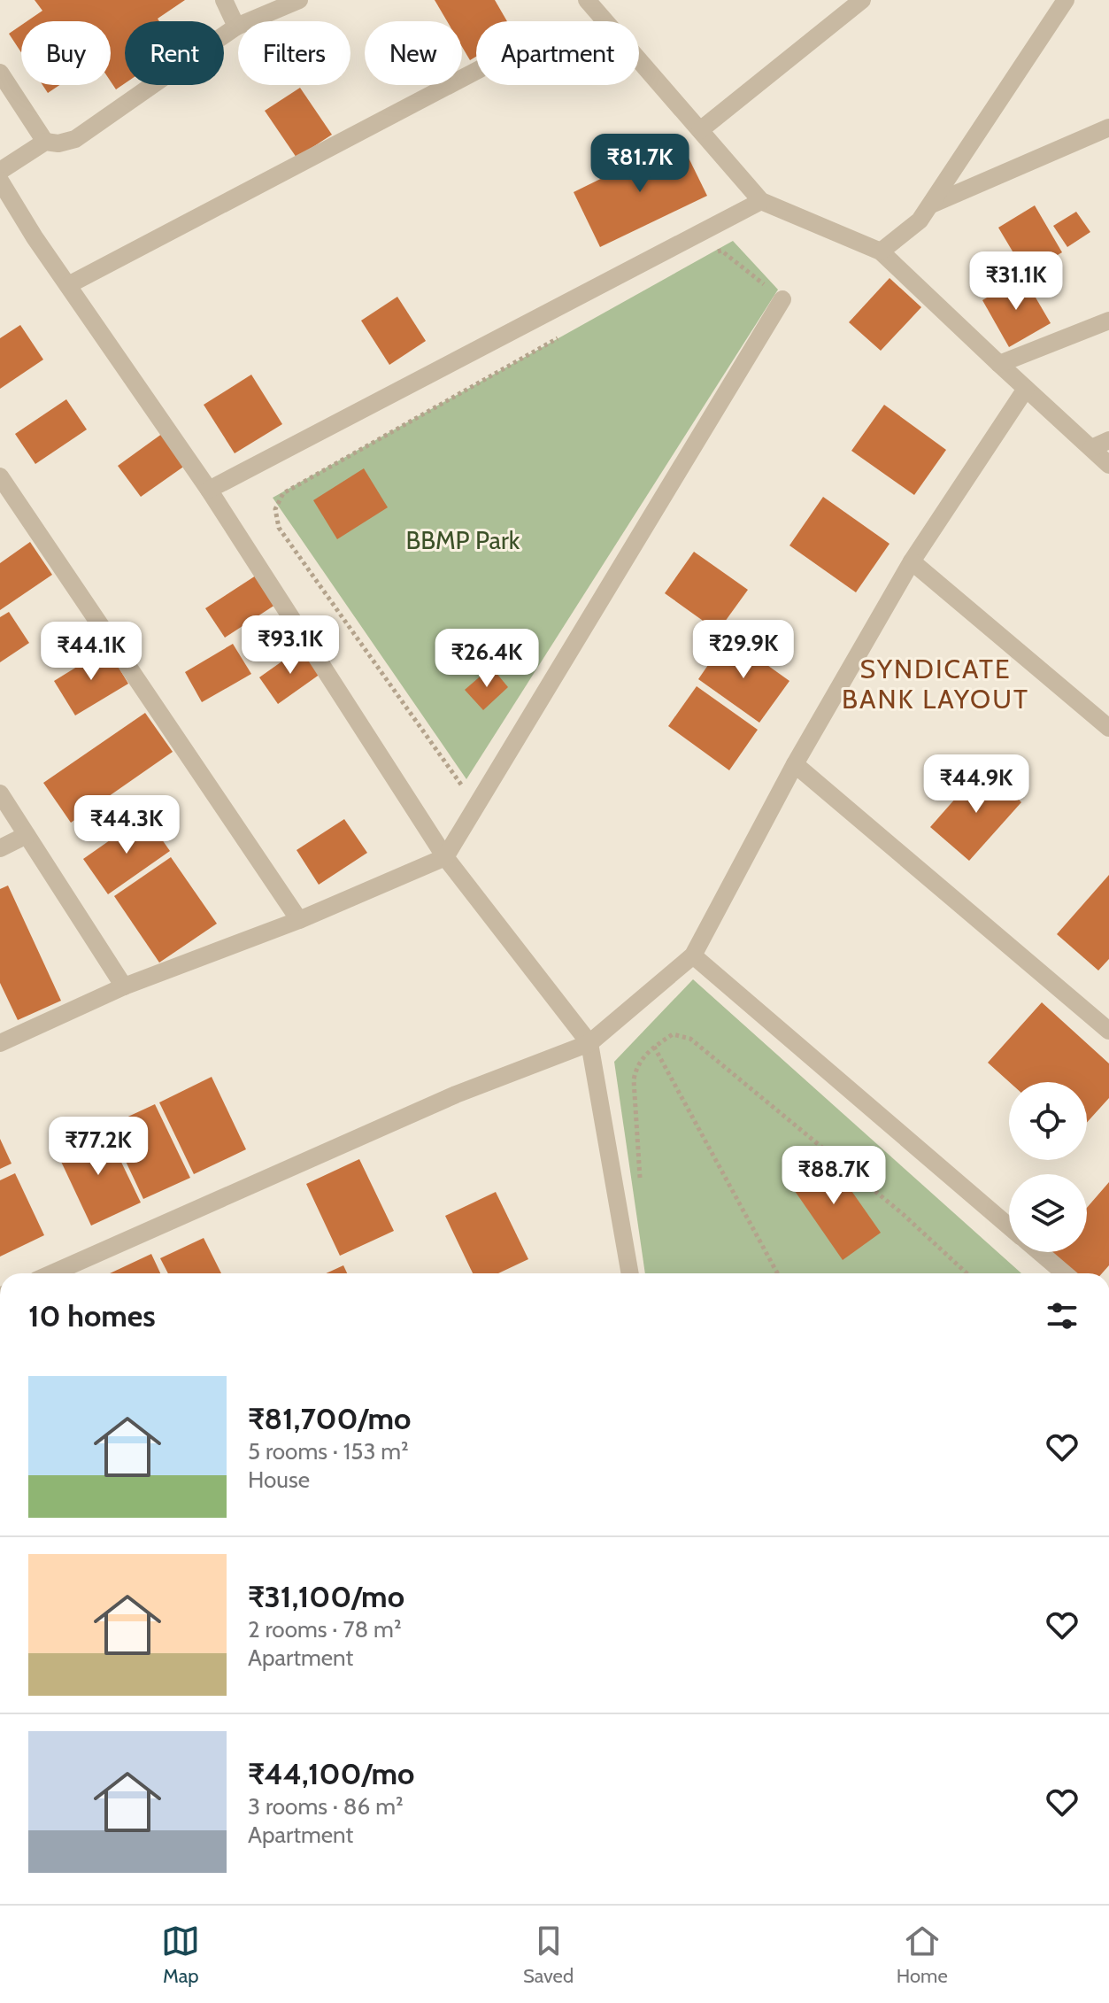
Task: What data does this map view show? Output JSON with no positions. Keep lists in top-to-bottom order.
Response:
{
  "districts": ["SYNDICATE BANK LAYOUT"],
  "parks": ["BBMP Park"],
  "page": {
    "chip": [
      "Buy",
      "Rent",
      "Filters",
      "New",
      "Apartment"
    ],
    "price": [
      "₹81.7K",
      "₹31.1K",
      "₹93.1K",
      "₹29.9K",
      "₹44.1K",
      "₹26.4K",
      "₹44.9K",
      "₹44.3K",
      "₹77.2K",
      "₹88.7K"
    ],
    "heading": "10 homes",
    "list": [
      {
        "name": "₹81,700/mo",
        "note": "5 rooms · 153 m² · House"
      },
      {
        "name": "₹31,100/mo",
        "note": "2 rooms · 78 m² · Apartment"
      },
      {
        "name": "₹44,100/mo",
        "note": "3 rooms · 86 m² · Apartment"
      }
    ],
    "tabs": ["Map", "Saved", "Home"]
  }
}
